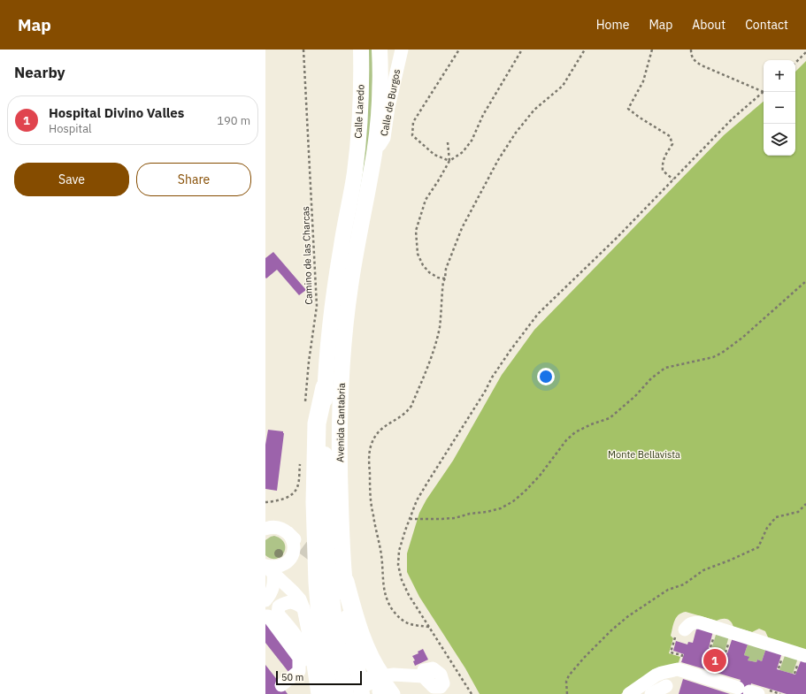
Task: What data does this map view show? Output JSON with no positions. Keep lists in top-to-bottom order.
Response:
{
  "streets": {
    "main road": ["Calle Laredo", "Avenida Cantabria"],
    "street": ["Calle de Burgos"],
    "path": ["Camino de las Charcas"]
  },
  "crossings": [
    ["Calle de Burgos", "Calle Laredo"],
    ["Calle de Burgos", "Avenida Cantabria"],
    ["Calle Laredo", "Avenida Cantabria"]
  ],
  "parks": ["Monte Bellavista"],
  "scale_bar": "50 m",
  "page": {
    "header": "Map",
    "nav": [
      "Home",
      "Map",
      "About",
      "Contact"
    ],
    "heading": "Nearby",
    "map_buttons": ["+", "−"],
    "list": [
      {
        "mark": "1",
        "name": "Hospital Divino Valles",
        "note": "Hospital",
        "value": "190 m"
      }
    ],
    "buttons": ["Save", "Share"],
    "pins": "1",
    "scale": "50 m"
  }
}
